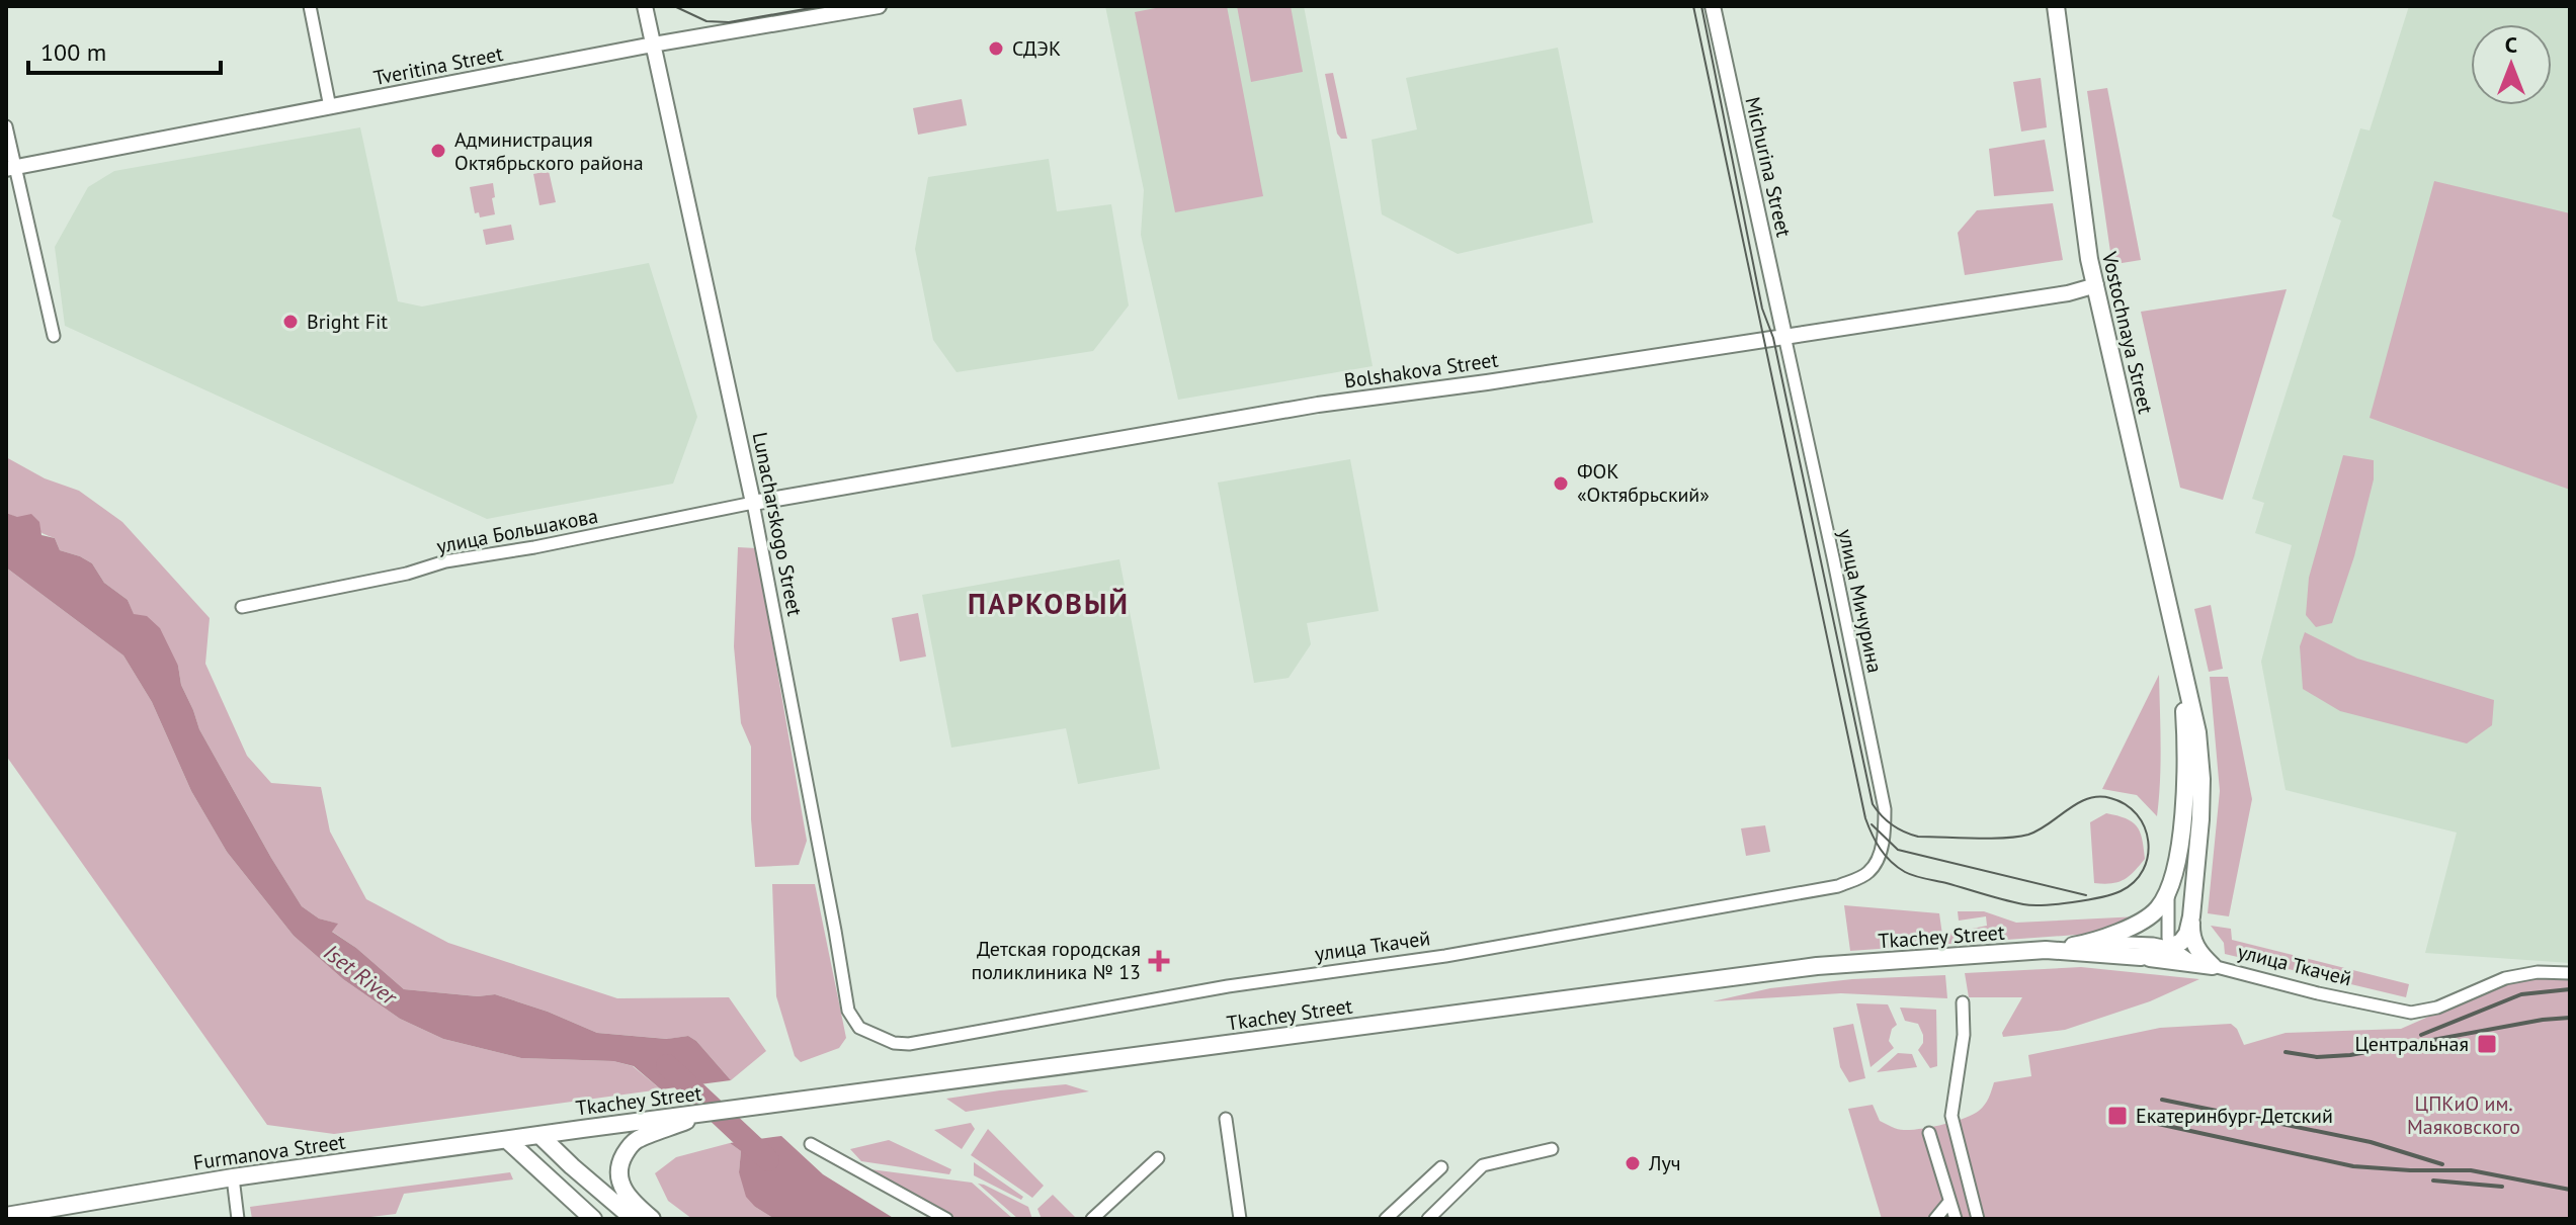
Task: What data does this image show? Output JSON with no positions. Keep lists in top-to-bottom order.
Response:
{
  "streets": {
    "main road": ["Vostochnaya Street", "Tkachey Street", "Furmanova Street"],
    "street": [
      "Tveritina Street",
      "Michurina Street",
      "Bolshakova Street",
      "Lunacharskogo Street",
      "улица Большакова",
      "улица Мичурина",
      "улица Ткачей"
    ]
  },
  "crossings": [
    ["Tveritina Street", "Lunacharskogo Street"],
    ["Michurina Street", "Bolshakova Street"],
    ["Michurina Street", "улица Мичурина"],
    ["Vostochnaya Street", "Bolshakova Street"],
    ["Vostochnaya Street", "Tkachey Street"],
    ["Vostochnaya Street", "улица Ткачей"],
    ["Bolshakova Street", "Lunacharskogo Street"],
    ["Bolshakova Street", "улица Большакова"],
    ["Bolshakova Street", "улица Мичурина"],
    ["Lunacharskogo Street", "улица Большакова"],
    ["Lunacharskogo Street", "улица Ткачей"],
    ["улица Мичурина", "улица Ткачей"],
    ["Tkachey Street", "Furmanova Street"]
  ],
  "districts": ["ПАРКОВЫЙ"],
  "water": ["Iset River"],
  "parks": ["ЦПКиО им. Маяковского"],
  "places": {
    "other": [
      "СДЭК",
      "Администрация Октябрьского района",
      "Bright Fit",
      "ФОК «Октябрьский»",
      "Луч"
    ],
    "health": ["Детская городская поликлиника № 13"],
    "transit": ["Центральная", "Екатеринбург-Детский"]
  },
  "scale_bar": "100 m",
  "north": "top"
}
